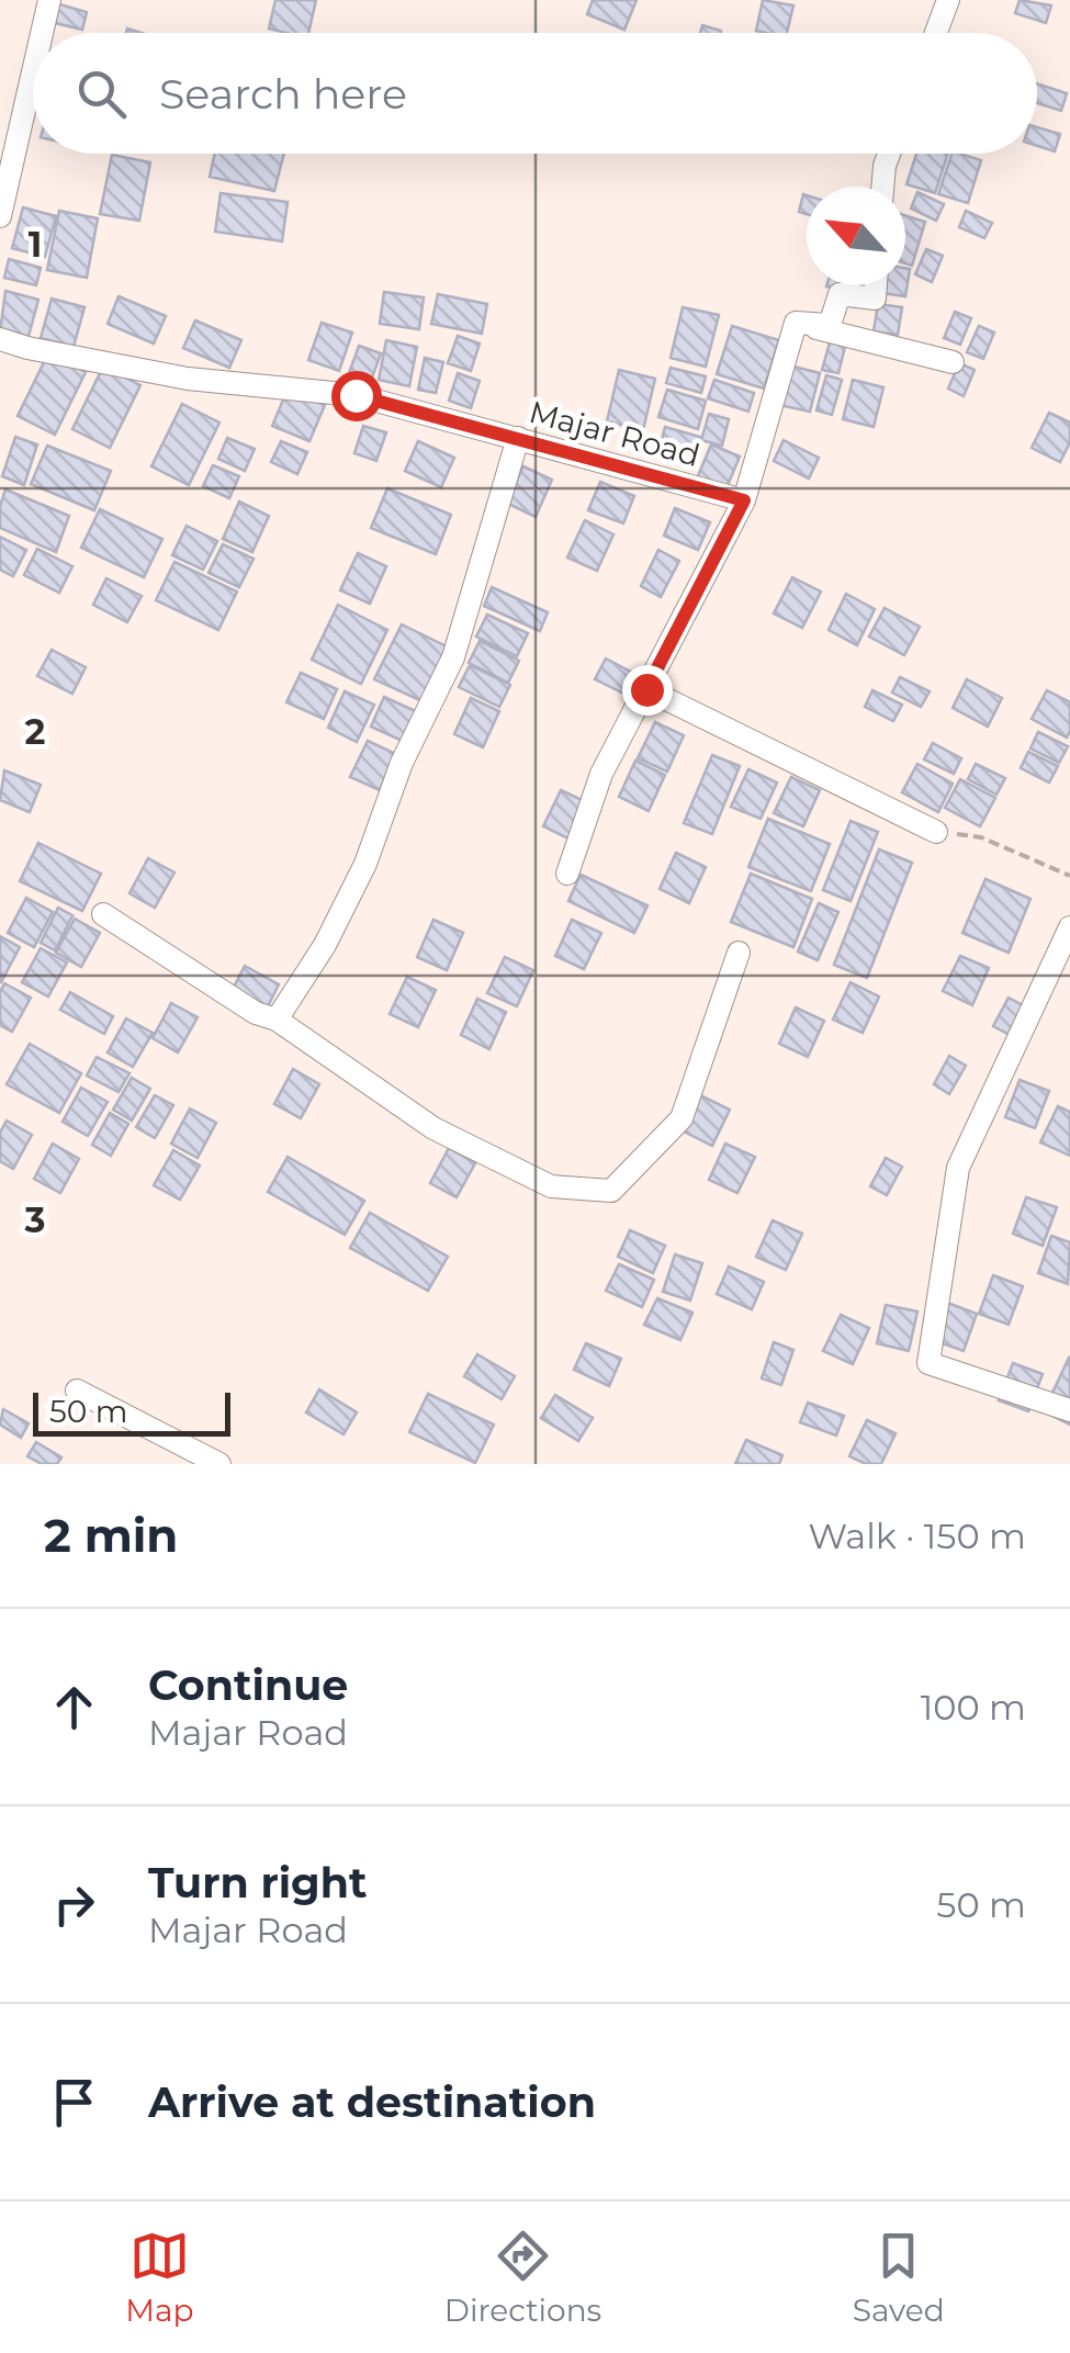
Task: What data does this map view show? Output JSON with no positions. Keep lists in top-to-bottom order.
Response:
{
  "streets": {
    "street": ["Majar Road"]
  },
  "scale_bar": "50 m",
  "north": "top left",
  "page": {
    "search": "Search here",
    "scale": "50 m",
    "heading": ["2 min", "Walk · 150 m"],
    "list": [
      ["Continue", "Majar Road", "100 m"],
      ["Turn right", "Majar Road", "50 m"],
      "Arrive at destination"
    ],
    "nav": ["Map", "Directions", "Saved"]
  },
  "grid": {
    "rows": ["1", "2", "3"]
  }
}
